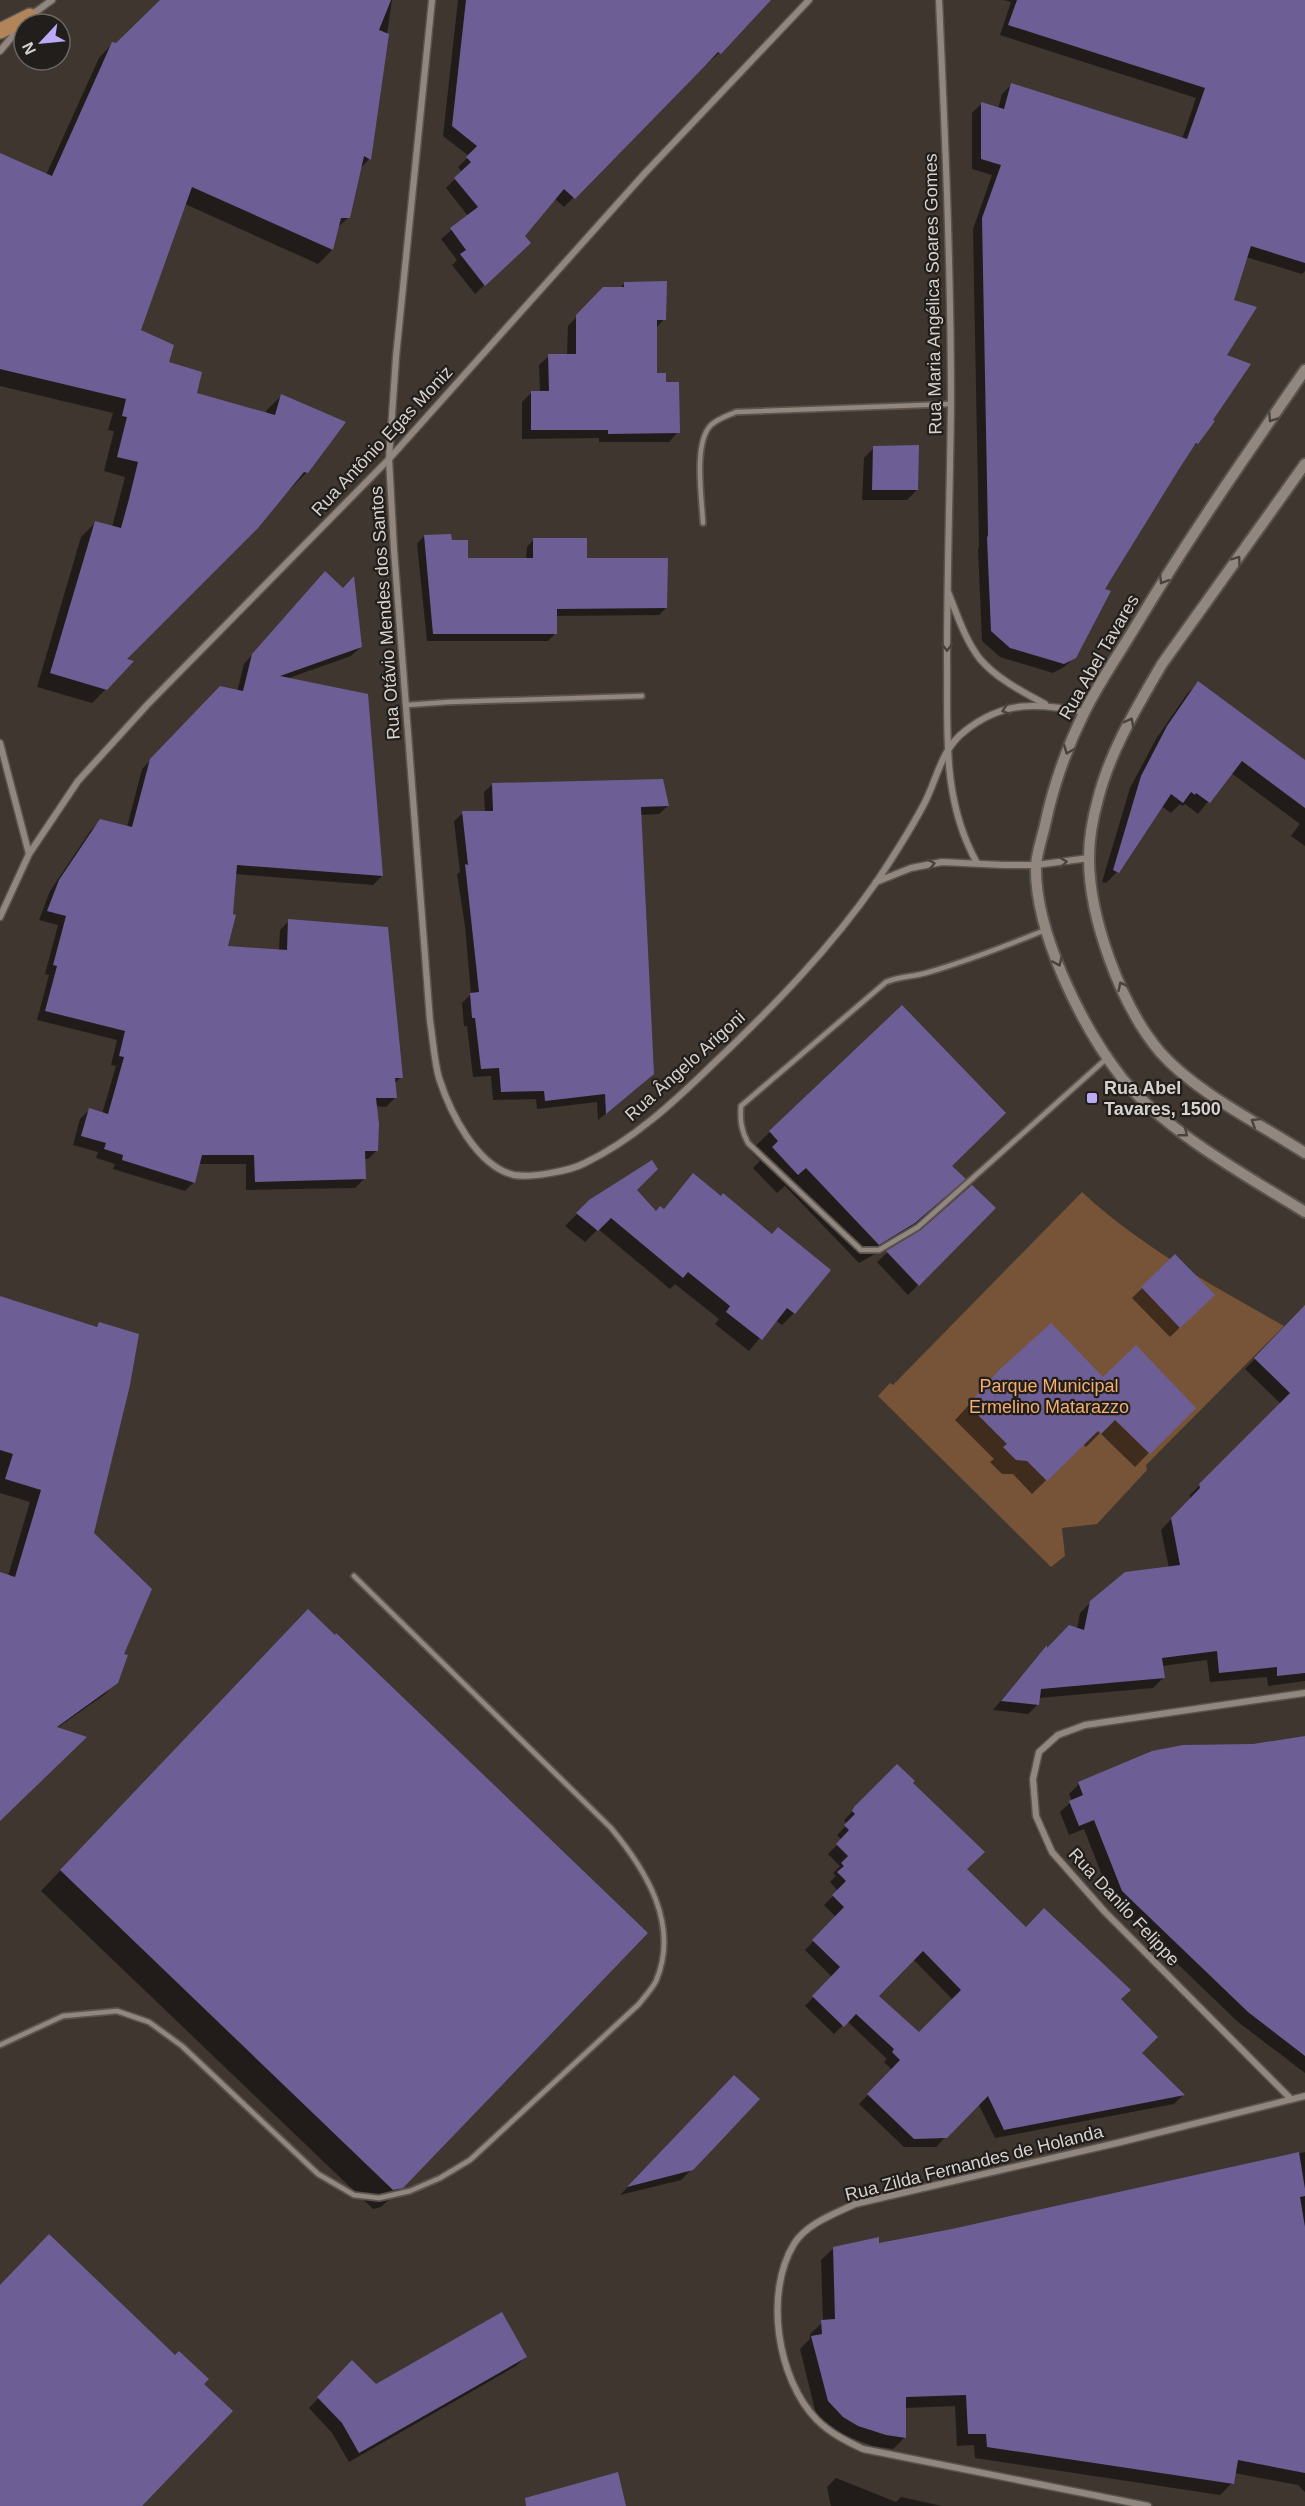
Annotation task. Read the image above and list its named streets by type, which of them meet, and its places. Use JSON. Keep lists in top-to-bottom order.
{
  "streets": {
    "street": [
      "Rua Maria Angélica Soares Gomes",
      "Rua Antônio Egas Moniz",
      "Rua Otávio Mendes dos Santos",
      "Rua Abel Tavares",
      "Rua Ângelo Arigoni",
      "Rua Danilo Felippe",
      "Rua Zilda Fernandes de Holanda"
    ]
  },
  "crossings": [
    ["Rua Maria Angélica Soares Gomes", "Rua Ângelo Arigoni"],
    ["Rua Antônio Egas Moniz", "Rua Otávio Mendes dos Santos"],
    ["Rua Otávio Mendes dos Santos", "Rua Ângelo Arigoni"],
    ["Rua Abel Tavares", "Rua Ângelo Arigoni"],
    ["Rua Danilo Felippe", "Rua Zilda Fernandes de Holanda"]
  ],
  "one_way": ["Rua Abel Tavares"],
  "parks": ["Parque Municipal Ermelino Matarazzo"],
  "places": {
    "transit": ["Rua Abel Tavares, 1500"]
  },
  "north": "bottom left"
}
